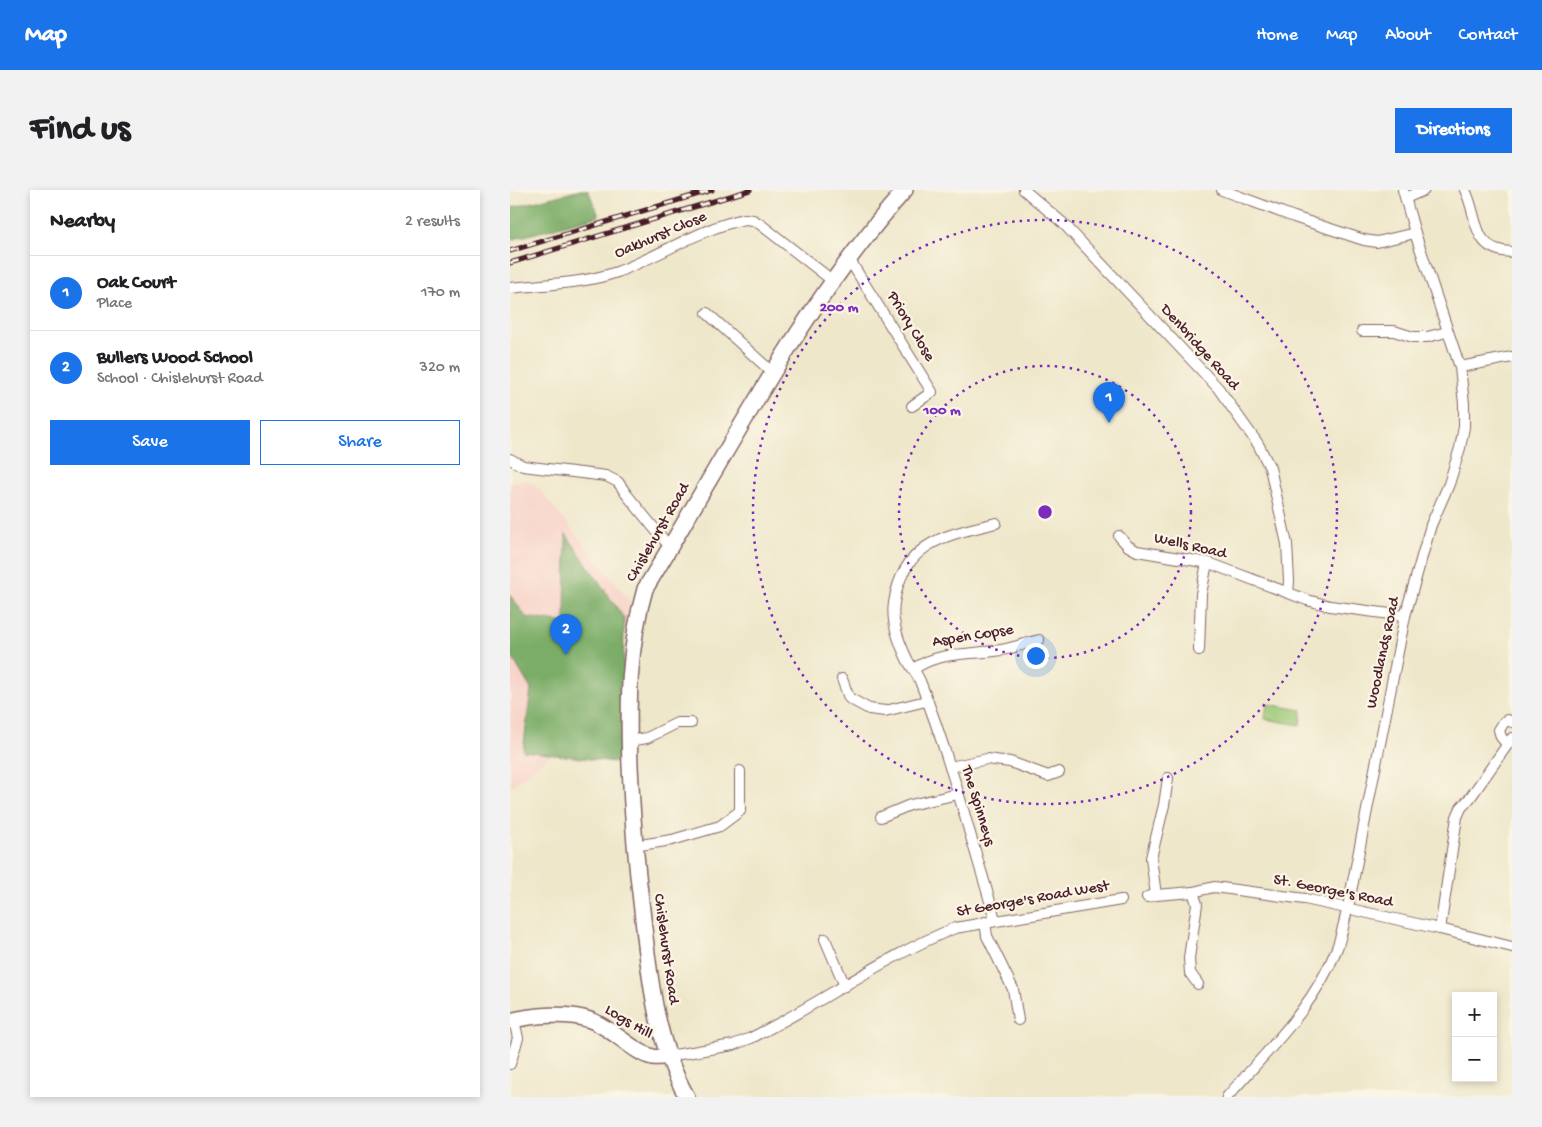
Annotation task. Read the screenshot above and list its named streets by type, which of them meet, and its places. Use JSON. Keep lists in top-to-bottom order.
{
  "streets": {
    "main road": ["Chislehurst Road", "Logs Hill"],
    "street": [
      "Oakhurst Close",
      "Priory Close",
      "Denbridge Road",
      "Wells Road",
      "Aspen Copse",
      "Woodlands Road",
      "The Spinneys",
      "St. George's Road",
      "St George's Road West"
    ]
  },
  "crossings": [
    ["Oakhurst Close", "Chislehurst Road"],
    ["Priory Close", "Chislehurst Road"],
    ["Denbridge Road", "Wells Road"],
    ["Chislehurst Road", "St George's Road West"],
    ["Chislehurst Road", "Logs Hill"],
    ["Aspen Copse", "The Spinneys"],
    ["Woodlands Road", "St. George's Road"],
    ["The Spinneys", "St George's Road West"],
    ["St George's Road West", "Logs Hill"]
  ],
  "page": {
    "header": "Map",
    "nav": [
      "Home",
      "Map",
      "About",
      "Contact"
    ],
    "buttons": [
      "Directions",
      ["Save", "Share"]
    ],
    "title": "Find us",
    "heading": ["Nearby", "2 results"],
    "list": [
      {
        "mark": "1",
        "name": "Oak Court",
        "note": "Place",
        "value": "170 m"
      },
      {
        "mark": "2",
        "name": "Bullers Wood School",
        "note": "School · Chislehurst Road",
        "value": "320 m"
      }
    ],
    "pins": ["1", "2"],
    "map_buttons": ["+", "−"]
  },
  "rings": ["200 m", "100 m"]
}
